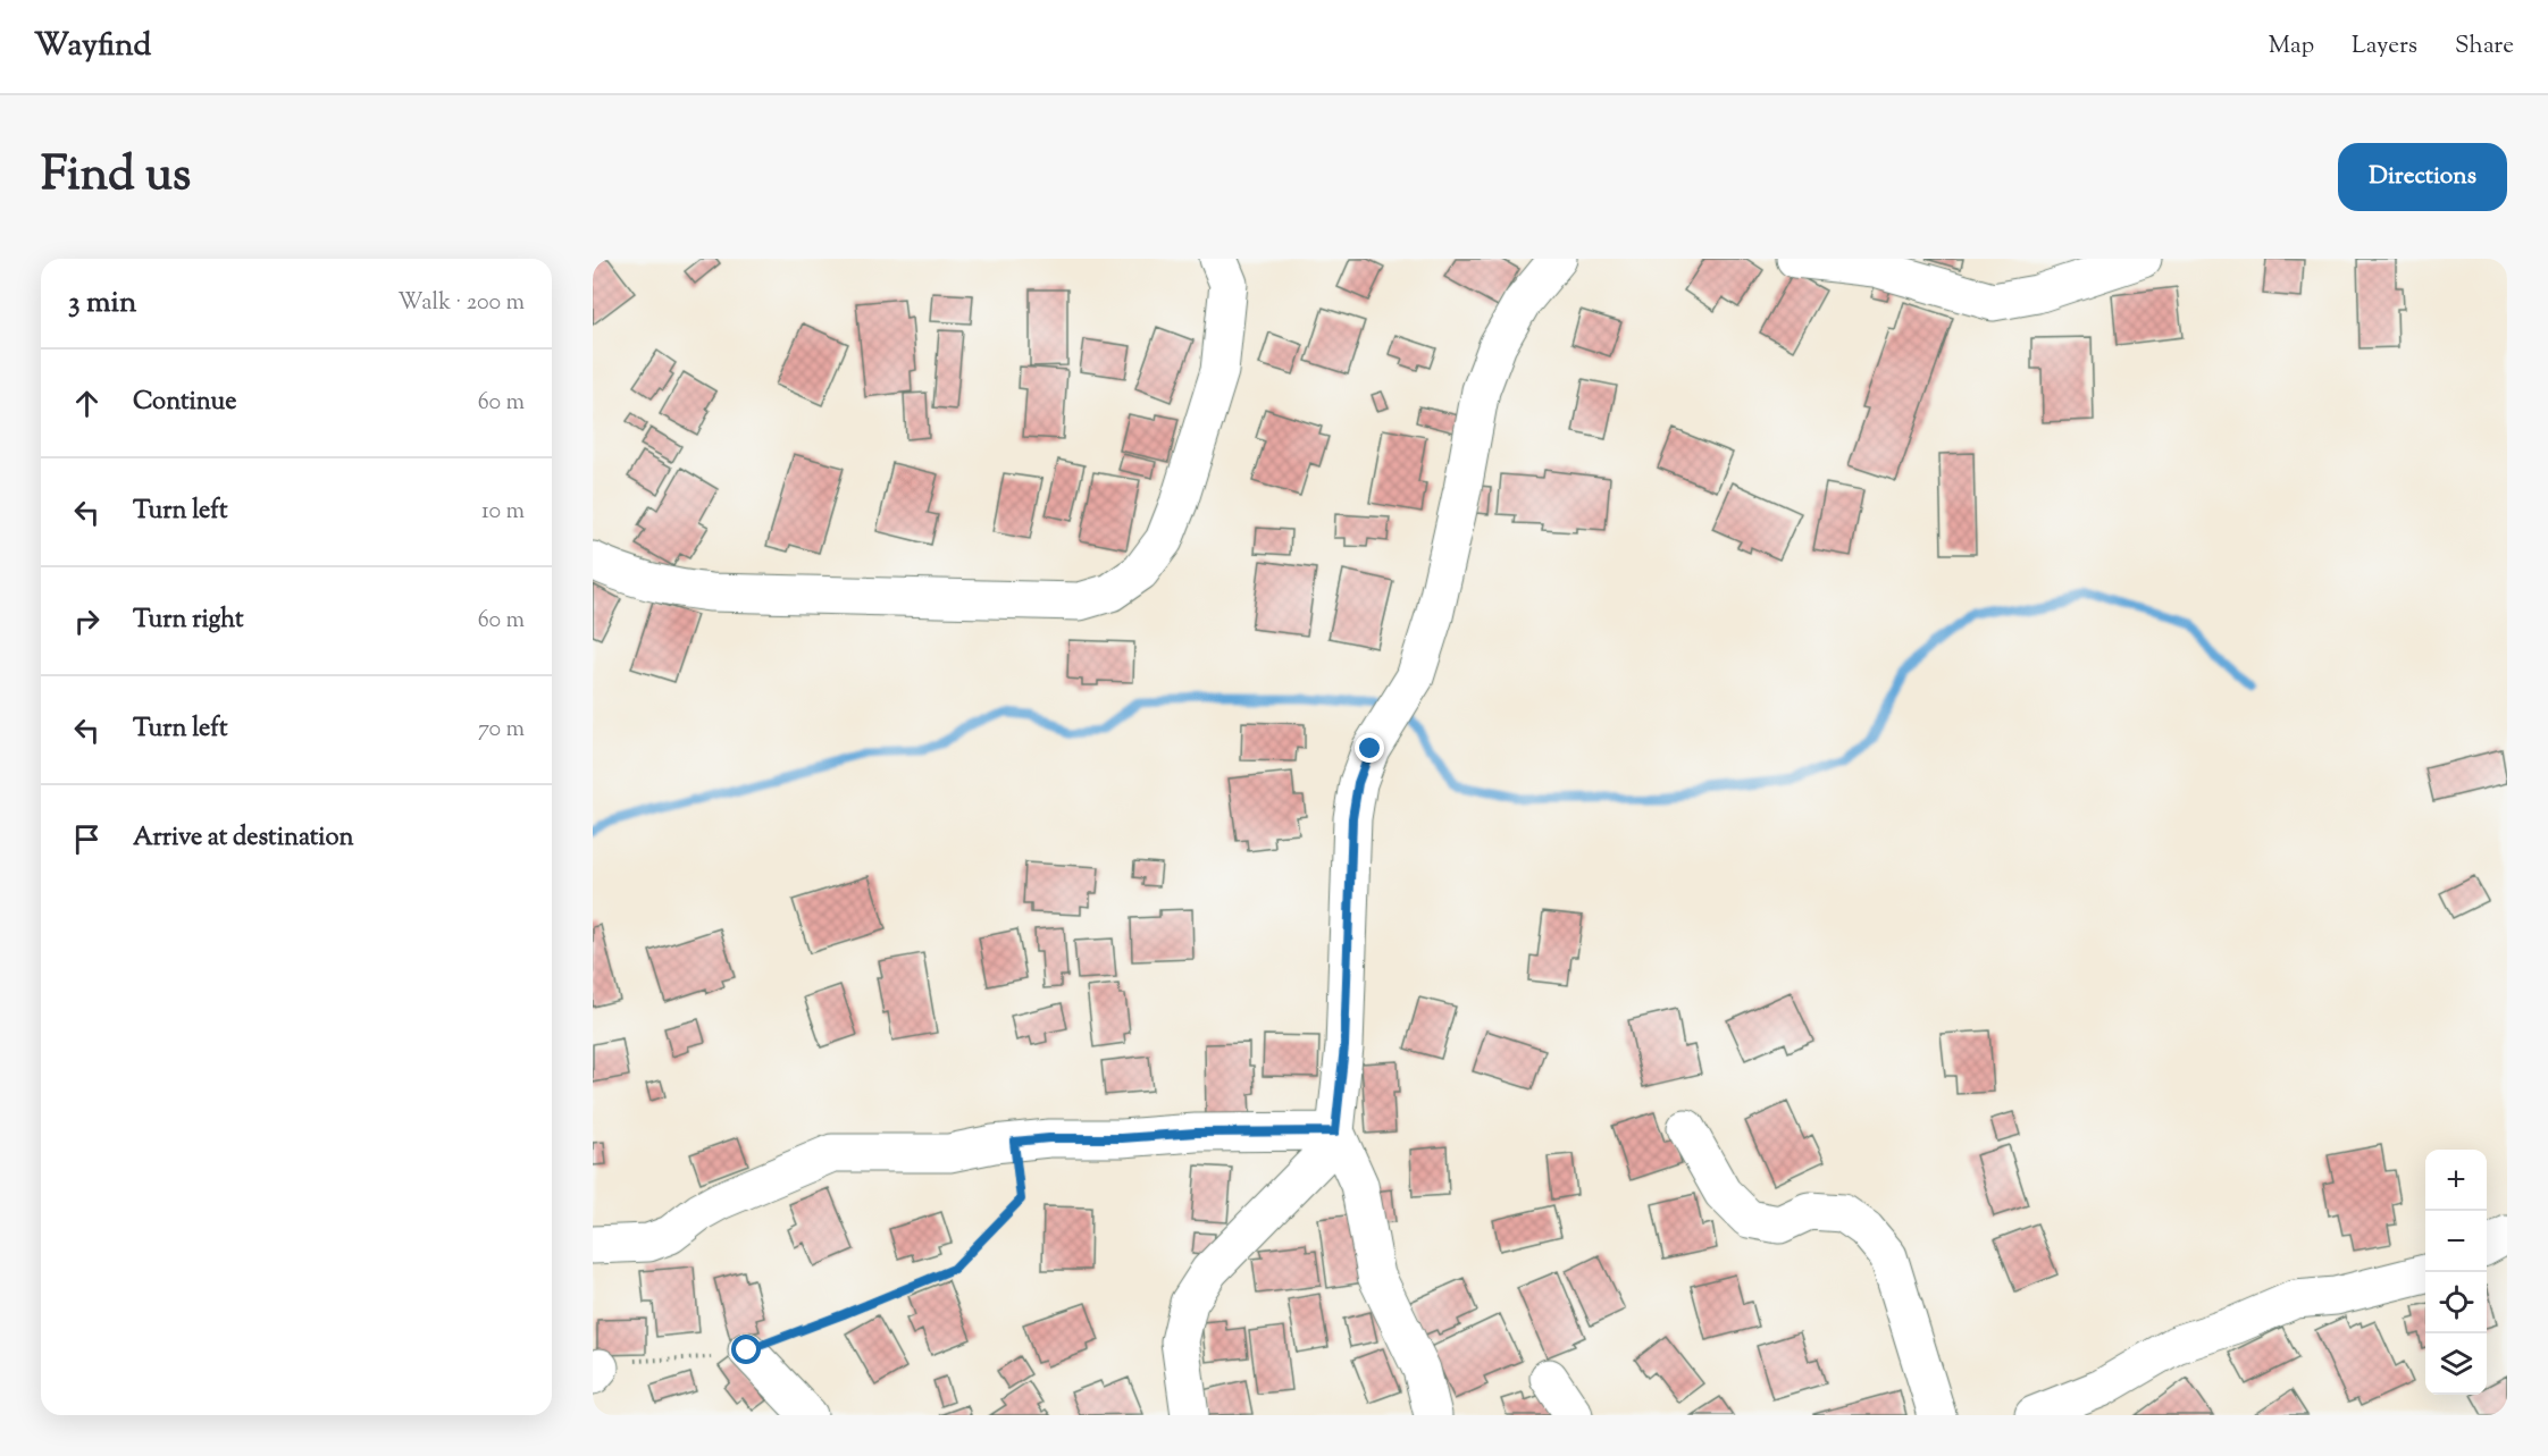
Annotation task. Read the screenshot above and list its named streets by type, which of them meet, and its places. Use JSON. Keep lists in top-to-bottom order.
{
  "page": {
    "header": "Wayfind",
    "nav": ["Map", "Layers", "Share"],
    "title": "Find us",
    "buttons": "Directions",
    "heading": ["3 min", "Walk · 200 m"],
    "list": [
      ["Continue", "60 m"],
      ["Turn left", "10 m"],
      ["Turn right", "60 m"],
      ["Turn left", "70 m"],
      "Arrive at destination"
    ],
    "map_buttons": ["+", "−"]
  }
}
